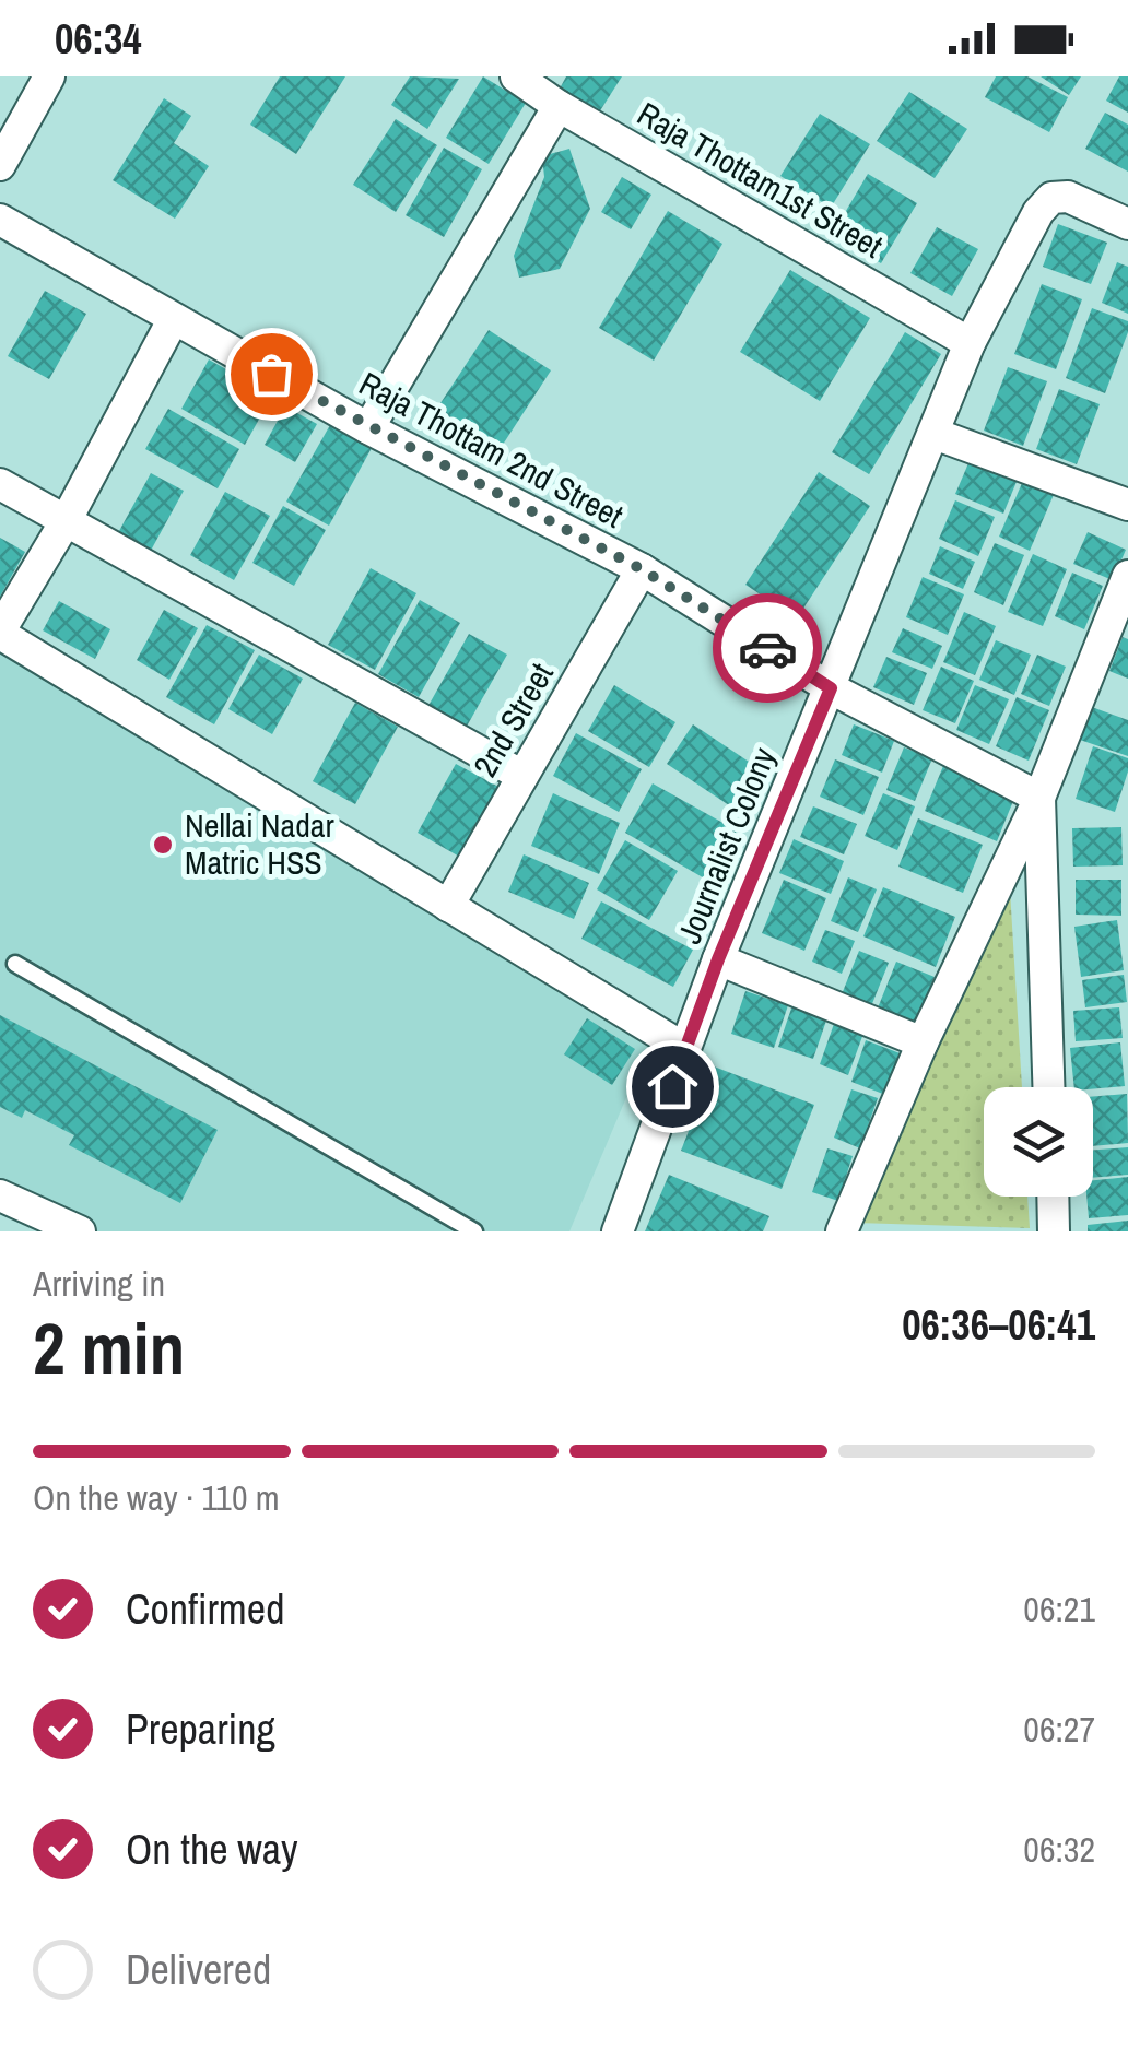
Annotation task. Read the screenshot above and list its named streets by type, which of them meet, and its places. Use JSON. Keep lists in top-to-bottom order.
{
  "streets": {
    "street": [
      "Raja Thottam1st Street",
      "Raja Thottam 2nd Street",
      "2nd Street",
      "Journalist Colony"
    ]
  },
  "crossings": [
    ["Raja Thottam1st Street", "Journalist Colony"],
    ["Raja Thottam 2nd Street", "2nd Street"],
    ["Raja Thottam 2nd Street", "Journalist Colony"]
  ],
  "places": ["Nellai Nadar Matric HSS"],
  "page": {
    "status": "06:34",
    "heading": ["2 min", "Arriving in", "06:36–06:41"],
    "bar": "On the way · 110 m",
    "list": [
      ["Confirmed", "06:21"],
      ["Preparing", "06:27"],
      ["On the way", "06:32"],
      "Delivered"
    ]
  }
}
